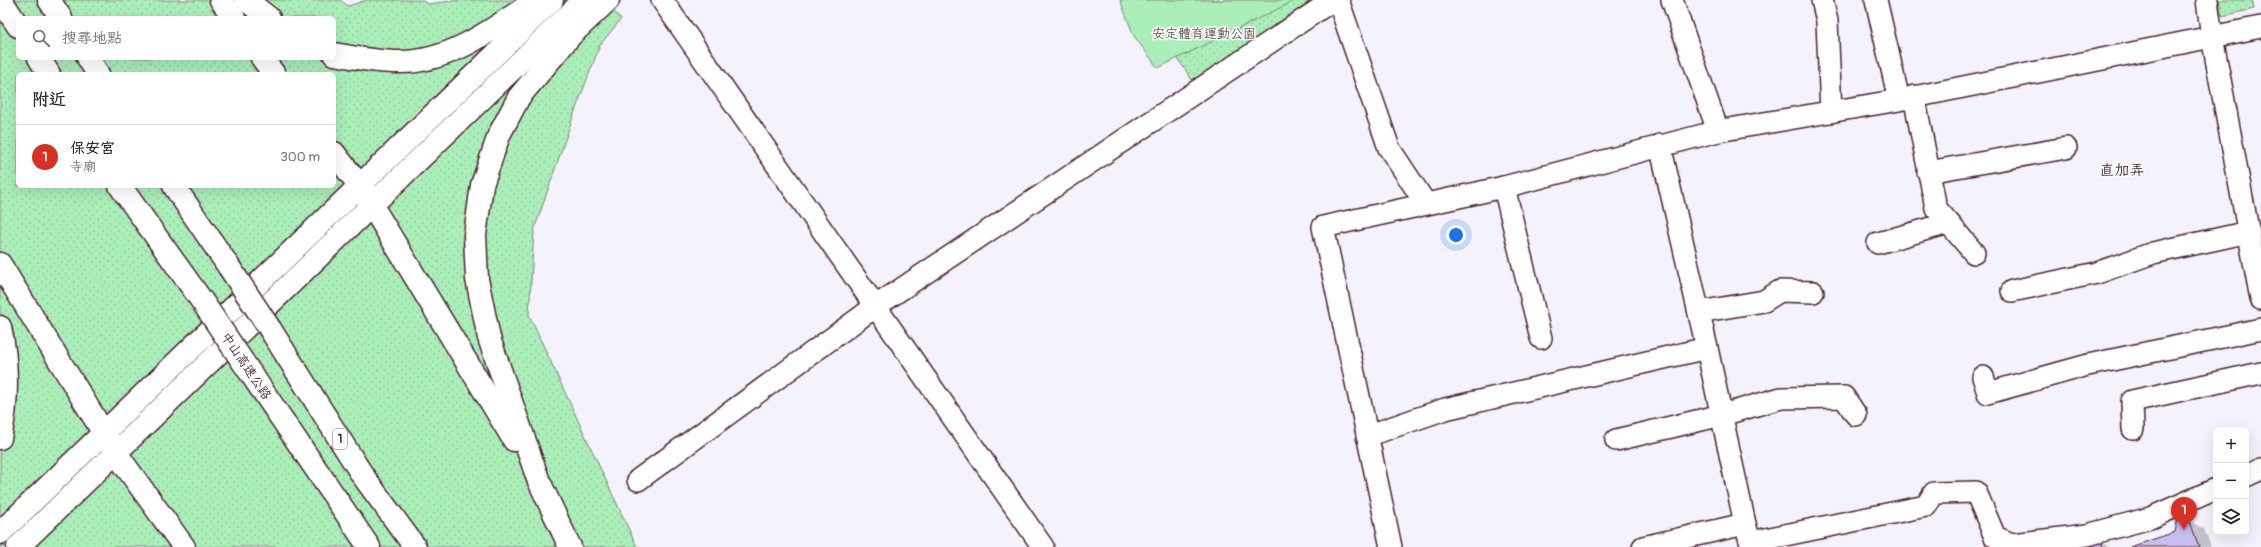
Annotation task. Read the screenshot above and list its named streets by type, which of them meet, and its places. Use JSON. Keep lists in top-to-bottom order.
{
  "streets": {
    "main road": ["中山高速公路", "1"]
  },
  "districts": ["直加弄"],
  "parks": ["安定體育運動公園"],
  "page": {
    "search": "搜尋地點",
    "heading": "附近",
    "list": [
      {
        "mark": "1",
        "name": "保安宮",
        "note": "寺廟",
        "value": "300 m"
      }
    ],
    "map_buttons": ["+", "−"],
    "pins": "1"
  }
}
